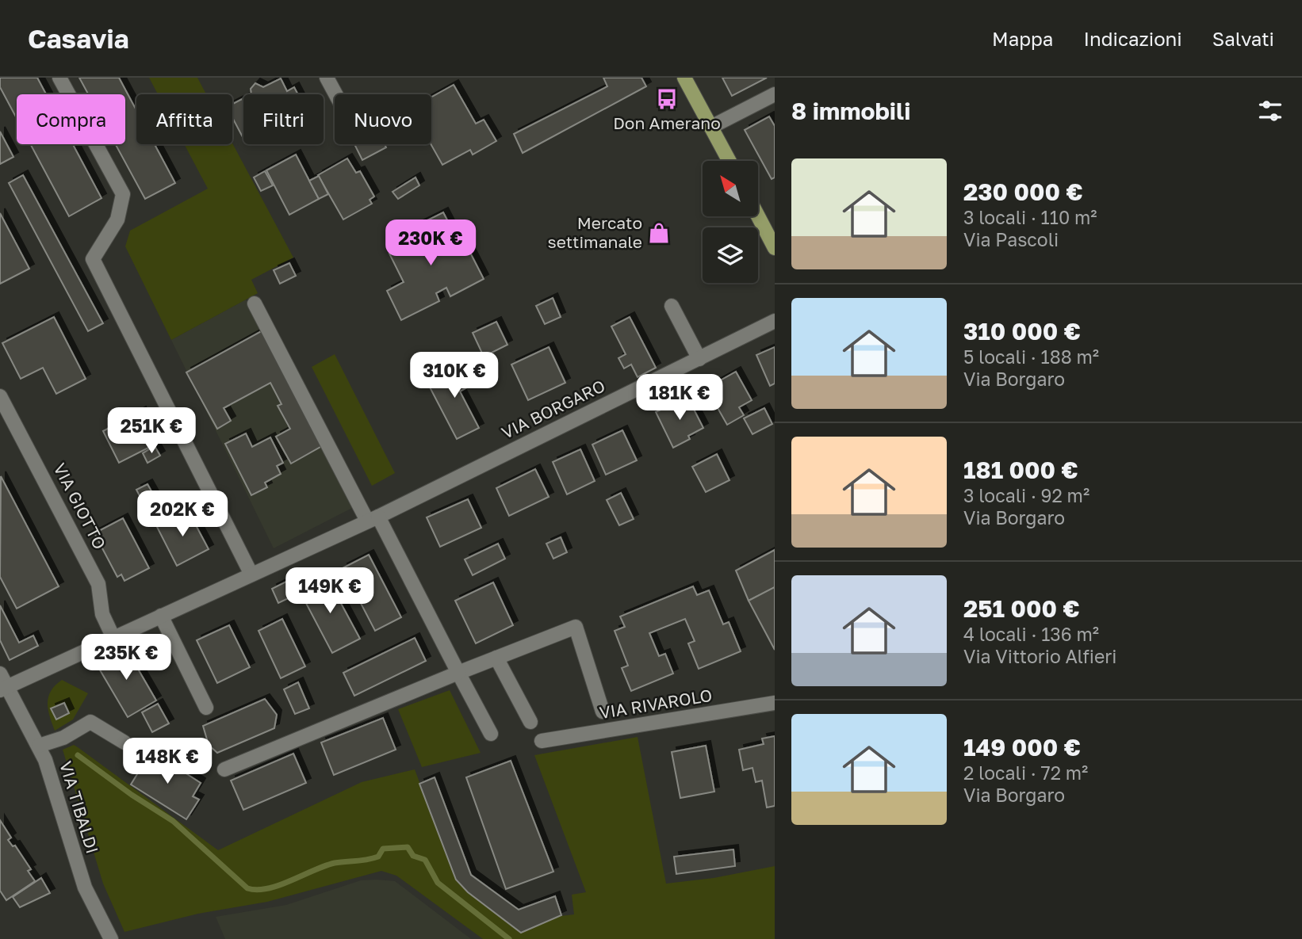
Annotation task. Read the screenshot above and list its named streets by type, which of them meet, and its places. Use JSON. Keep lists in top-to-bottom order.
{
  "streets": {
    "street": [
      "VIA BORGARO",
      "VIA GIOTTO",
      "VIA RIVAROLO",
      "VIA TIBALDI"
    ]
  },
  "crossings": [
    ["VIA BORGARO", "VIA GIOTTO"],
    ["VIA BORGARO", "VIA TIBALDI"]
  ],
  "places": {
    "bus stop": ["Don Amerano"],
    "shop": ["Mercato settimanale"]
  },
  "north": "top left",
  "page": {
    "header": "Casavia",
    "nav": ["Mappa", "Indicazioni", "Salvati"],
    "heading": "8 immobili",
    "chip": [
      "Compra",
      "Affitta",
      "Filtri",
      "Nuovo"
    ],
    "list": [
      {
        "name": "230 000 €",
        "note": "3 locali · 110 m² · Via Pascoli"
      },
      {
        "name": "310 000 €",
        "note": "5 locali · 188 m² · Via Borgaro"
      },
      {
        "name": "181 000 €",
        "note": "3 locali · 92 m² · Via Borgaro"
      },
      {
        "name": "251 000 €",
        "note": "4 locali · 136 m² · Via Vittorio Alfieri"
      },
      {
        "name": "149 000 €",
        "note": "2 locali · 72 m² · Via Borgaro"
      }
    ],
    "price": [
      "230K €",
      "310K €",
      "181K €",
      "251K €",
      "202K €",
      "149K €",
      "235K €",
      "148K €"
    ]
  }
}
